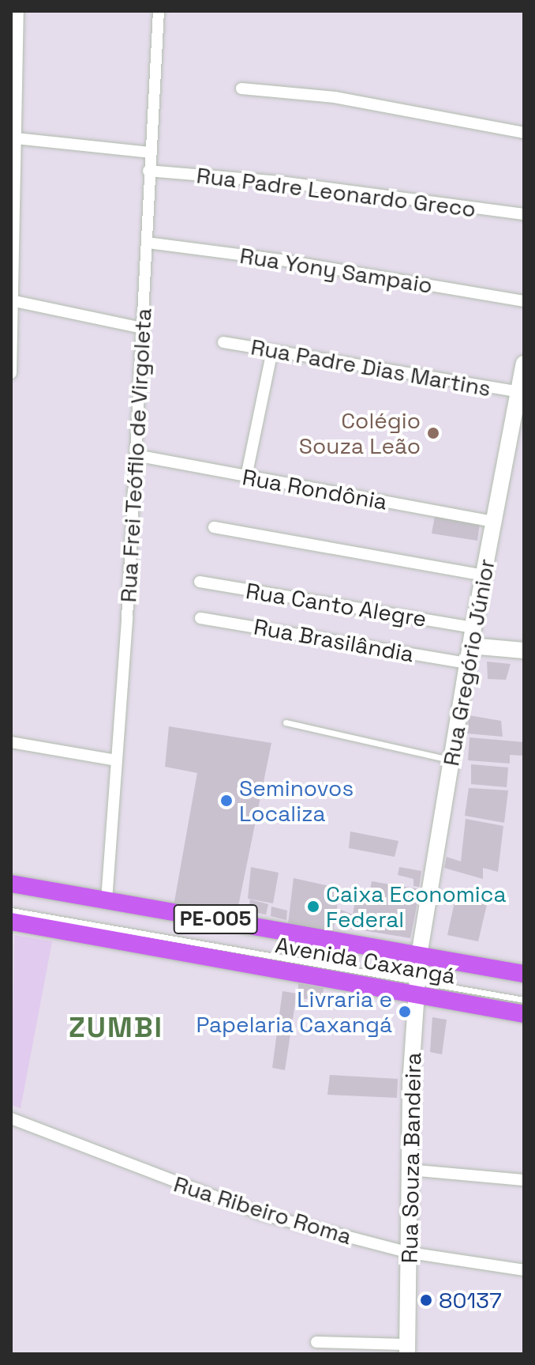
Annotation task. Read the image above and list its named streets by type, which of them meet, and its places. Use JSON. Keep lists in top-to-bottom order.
{
  "streets": {
    "main road": [
      "Rua Gregório Júnior",
      "PE-005",
      "Avenida Caxangá",
      "Rua Souza Bandeira"
    ],
    "street": [
      "Rua Padre Leonardo Greco",
      "Rua Yony Sampaio",
      "Rua Padre Dias Martins",
      "Rua Frei Teófilo de Virgoleta",
      "Rua Rondônia",
      "Rua Canto Alegre",
      "Rua Brasilândia",
      "Rua Ribeiro Roma"
    ]
  },
  "crossings": [
    ["Rua Padre Leonardo Greco", "Rua Frei Teófilo de Virgoleta"],
    ["Rua Yony Sampaio", "Rua Frei Teófilo de Virgoleta"],
    ["Rua Padre Dias Martins", "Rua Gregório Júnior"],
    ["Rua Frei Teófilo de Virgoleta", "Rua Rondônia"],
    ["Rua Frei Teófilo de Virgoleta", "Avenida Caxangá"],
    ["Rua Rondônia", "Rua Gregório Júnior"],
    ["Rua Canto Alegre", "Rua Gregório Júnior"],
    ["Rua Brasilândia", "Rua Gregório Júnior"],
    ["Rua Gregório Júnior", "Avenida Caxangá"],
    ["Rua Gregório Júnior", "Rua Souza Bandeira"],
    ["Avenida Caxangá", "Rua Souza Bandeira"],
    ["Rua Souza Bandeira", "Rua Ribeiro Roma"]
  ],
  "districts": ["ZUMBI"],
  "places": [
    "Colégio Souza Leão",
    "Seminovos Localiza",
    "Caixa Economica Federal",
    "Livraria e Papelaria Caxangá",
    "80137"
  ]
}
